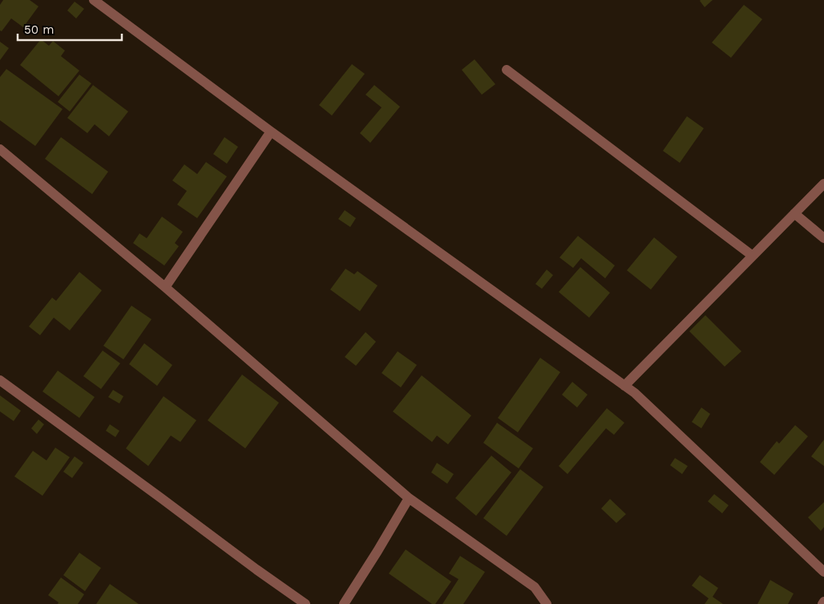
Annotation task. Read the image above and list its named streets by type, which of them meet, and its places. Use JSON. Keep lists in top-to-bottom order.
{
  "scale_bar": "50 m"
}
